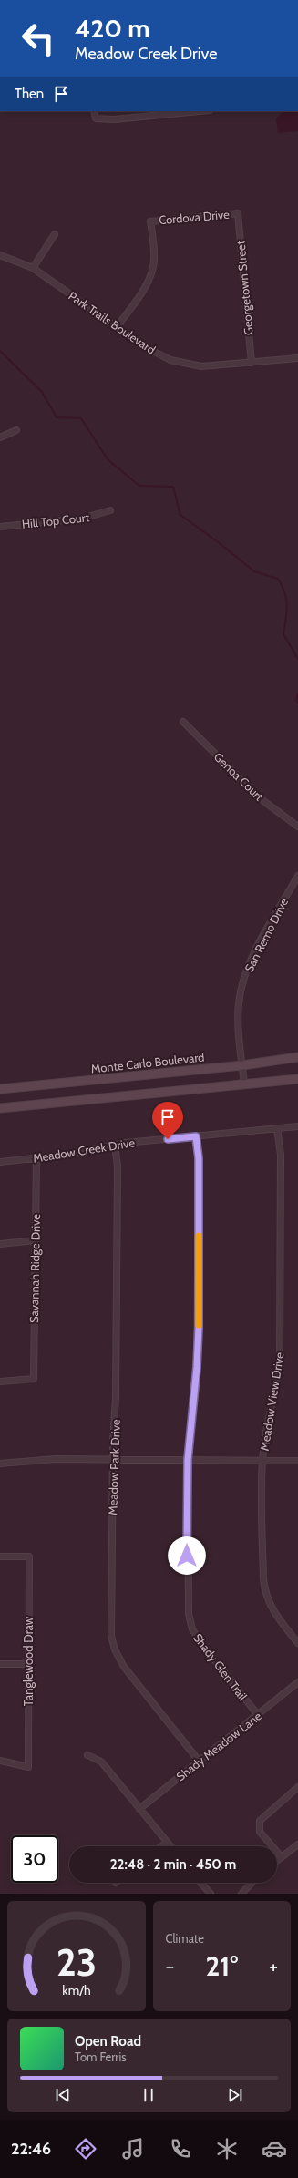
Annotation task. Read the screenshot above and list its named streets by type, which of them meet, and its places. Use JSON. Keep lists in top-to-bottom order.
{
  "streets": {
    "main road": ["Monte Carlo Boulevard"],
    "street": [
      "Cordova Drive",
      "Georgetown Street",
      "Park Trails Boulevard",
      "Hill Top Court",
      "Genoa Court",
      "San Remo Drive",
      "Meadow Creek Drive",
      "Savannah Ridge Drive",
      "Meadow View Drive",
      "Meadow Park Drive",
      "Tanglewood Draw",
      "Shady Glen Trail",
      "Shady Meadow Lane"
    ]
  },
  "crossings": [
    ["Cordova Drive", "Georgetown Street"],
    ["Cordova Drive", "Park Trails Boulevard"],
    ["Georgetown Street", "Park Trails Boulevard"],
    ["San Remo Drive", "Monte Carlo Boulevard"],
    ["Meadow Creek Drive", "Savannah Ridge Drive"],
    ["Meadow Creek Drive", "Meadow View Drive"],
    ["Meadow Creek Drive", "Meadow Park Drive"],
    ["Meadow Creek Drive", "Shady Glen Trail"],
    ["Meadow Park Drive", "Shady Meadow Lane"],
    ["Shady Glen Trail", "Shady Meadow Lane"]
  ],
  "page": {
    "turn": ["420 m", "Meadow Creek Drive"],
    "then": "Then",
    "limit": "30",
    "trip": "22:48 · 2 min · 450 m",
    "tile": "Climate",
    "heat": ["−", "21°", "+"],
    "song": ["Open Road", "Tom Ferris"],
    "tabs": "22:46",
    "gauge": ["23", "km/h"]
  }
}
